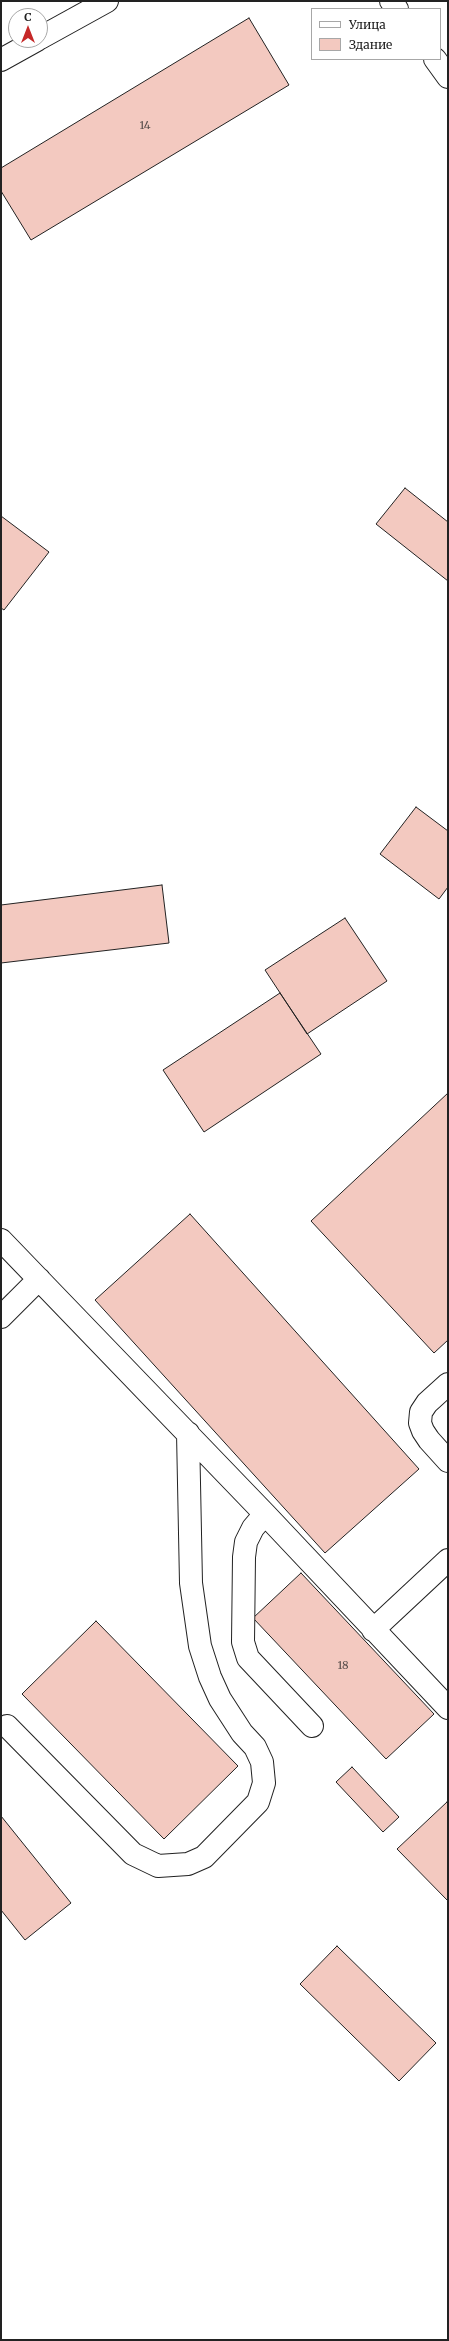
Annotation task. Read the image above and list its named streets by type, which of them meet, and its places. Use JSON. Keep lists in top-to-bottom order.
{
  "house_numbers": ["14", "18"],
  "legend": ["Улица", "Здание"],
  "north": "top"
}
